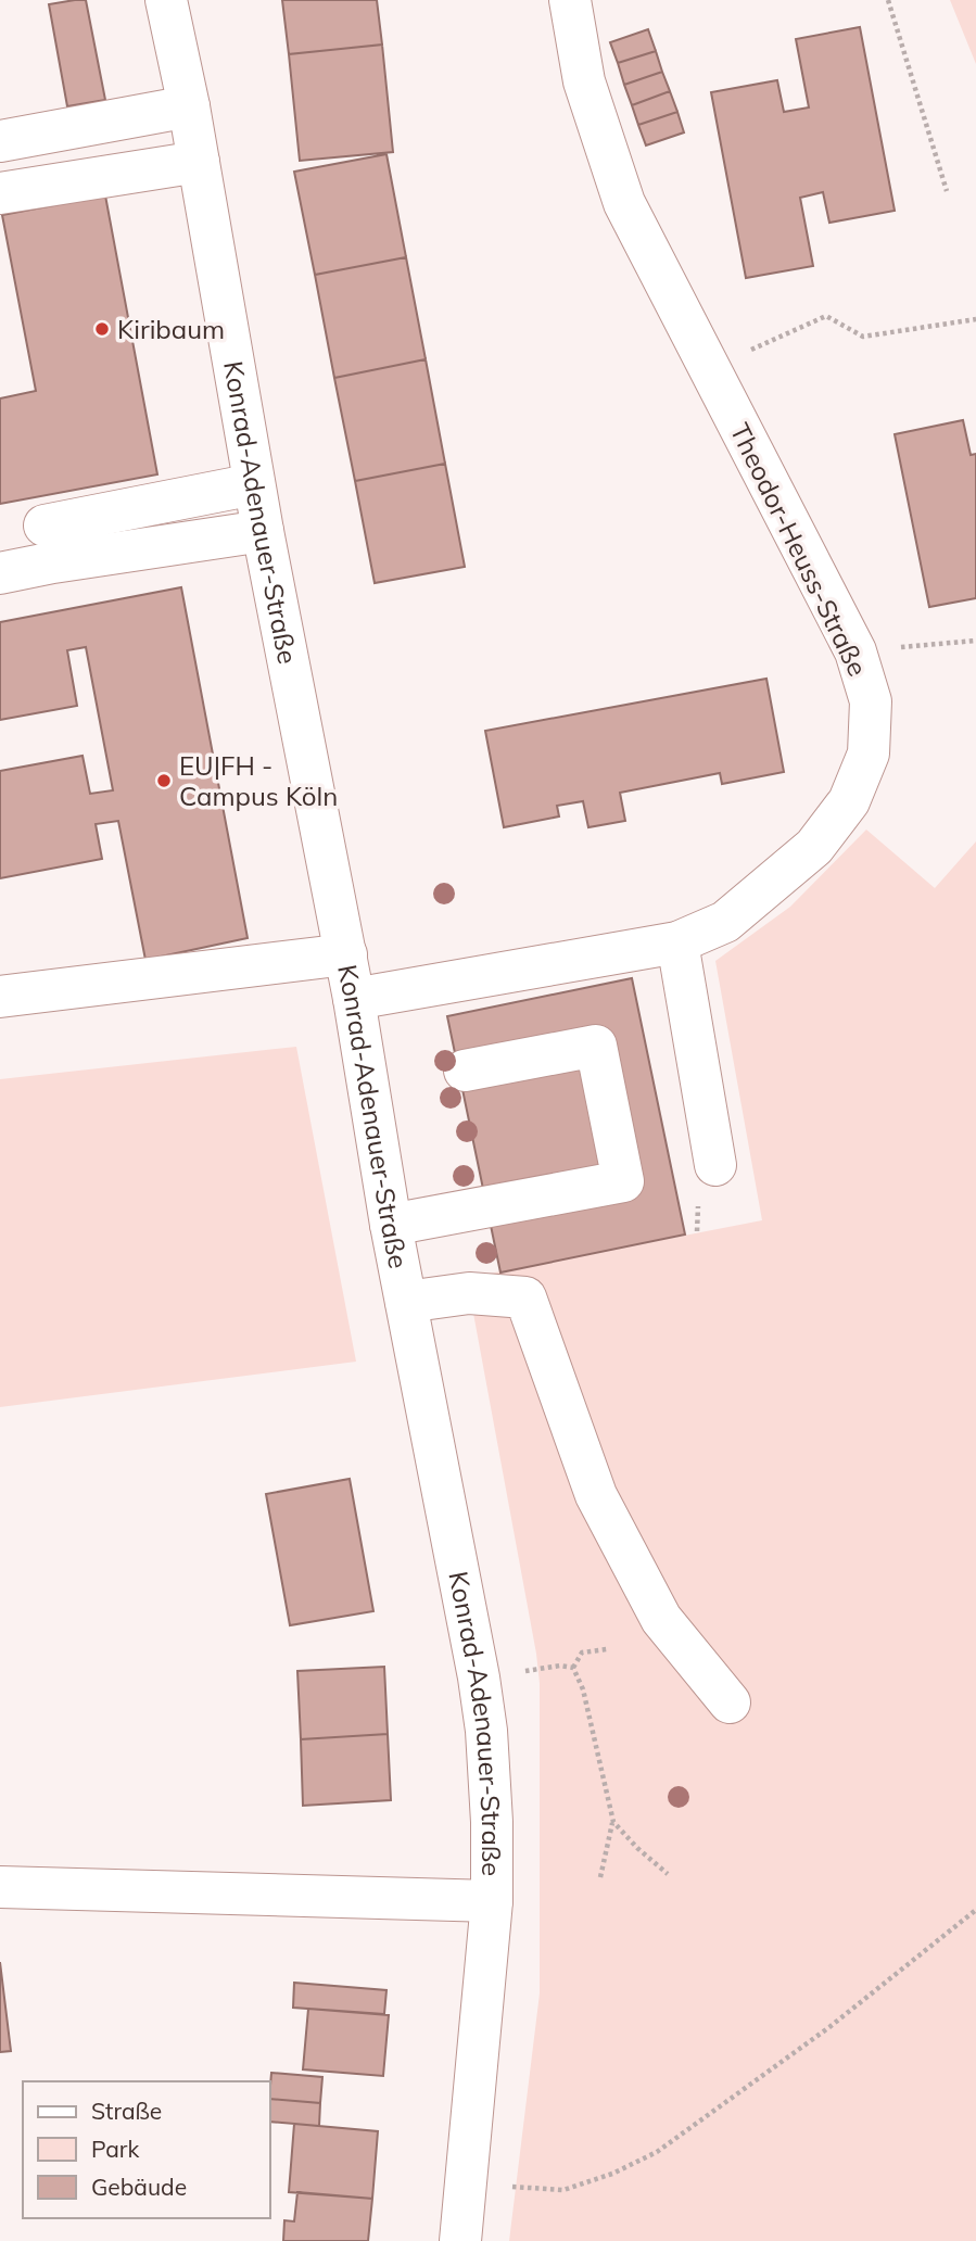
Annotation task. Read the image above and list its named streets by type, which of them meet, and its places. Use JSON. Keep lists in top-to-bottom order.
{
  "streets": {
    "street": ["Konrad-Adenauer-Straße", "Theodor-Heuss-Straße"]
  },
  "crossings": [
    ["Konrad-Adenauer-Straße", "Theodor-Heuss-Straße"]
  ],
  "places": ["Kiribaum", "EU|FH - Campus Köln"],
  "legend": ["Straße", "Park", "Gebäude"]
}
